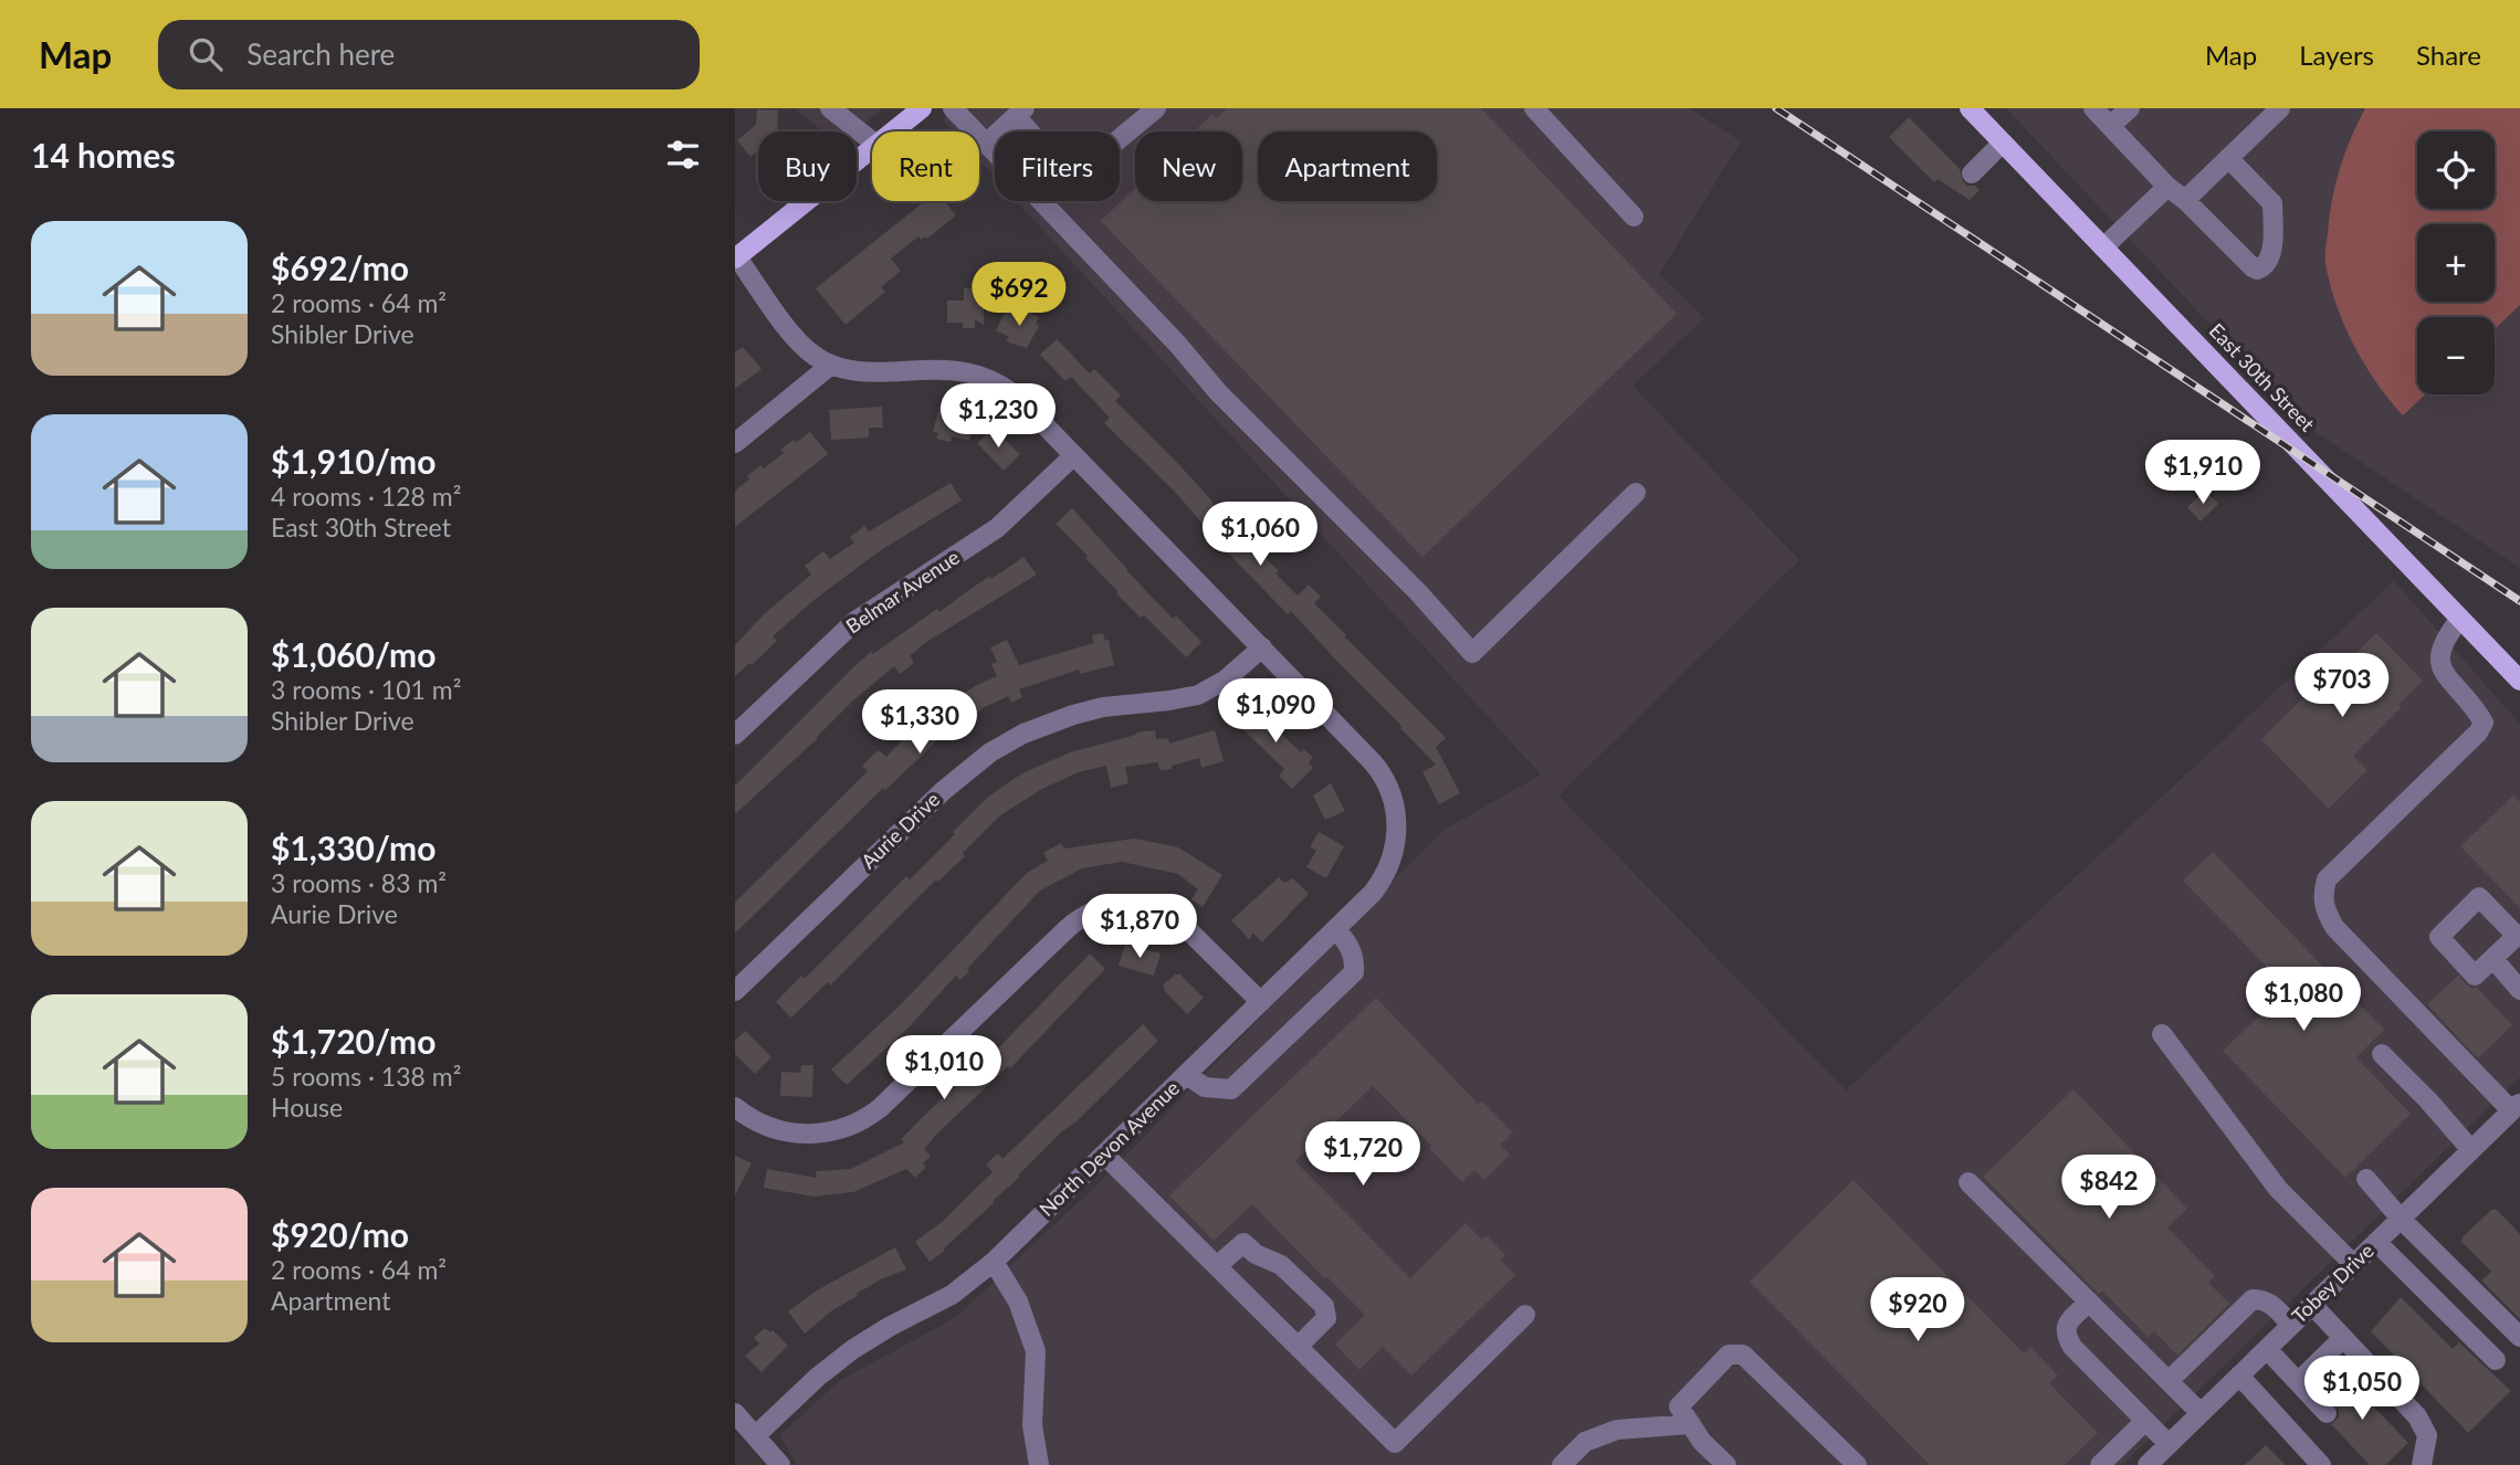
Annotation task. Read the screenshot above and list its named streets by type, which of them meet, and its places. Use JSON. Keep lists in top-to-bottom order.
{
  "streets": {
    "main road": ["East 30th Street"],
    "street": [
      "Belmar Avenue",
      "Aurie Drive",
      "North Devon Avenue",
      "Tobey Drive"
    ]
  },
  "crossings": [
    ["Aurie Drive", "North Devon Avenue"]
  ],
  "page": {
    "header": "Map",
    "search": "Search here",
    "nav": ["Map", "Layers", "Share"],
    "heading": "14 homes",
    "map_buttons": ["+", "−"],
    "chip": [
      "Buy",
      "Rent",
      "Filters",
      "New",
      "Apartment"
    ],
    "list": [
      {
        "name": "$692/mo",
        "note": "2 rooms · 64 m² · Shibler Drive"
      },
      {
        "name": "$1,910/mo",
        "note": "4 rooms · 128 m² · East 30th Street"
      },
      {
        "name": "$1,060/mo",
        "note": "3 rooms · 101 m² · Shibler Drive"
      },
      {
        "name": "$1,330/mo",
        "note": "3 rooms · 83 m² · Aurie Drive"
      },
      {
        "name": "$1,720/mo",
        "note": "5 rooms · 138 m² · House"
      },
      {
        "name": "$920/mo",
        "note": "2 rooms · 64 m² · Apartment"
      }
    ],
    "price": [
      "$692",
      "$1,230",
      "$1,910",
      "$1,060",
      "$703",
      "$1,090",
      "$1,330",
      "$1,870",
      "$1,080",
      "$1,010",
      "$1,720",
      "$842",
      "$920",
      "$1,050"
    ]
  }
}
